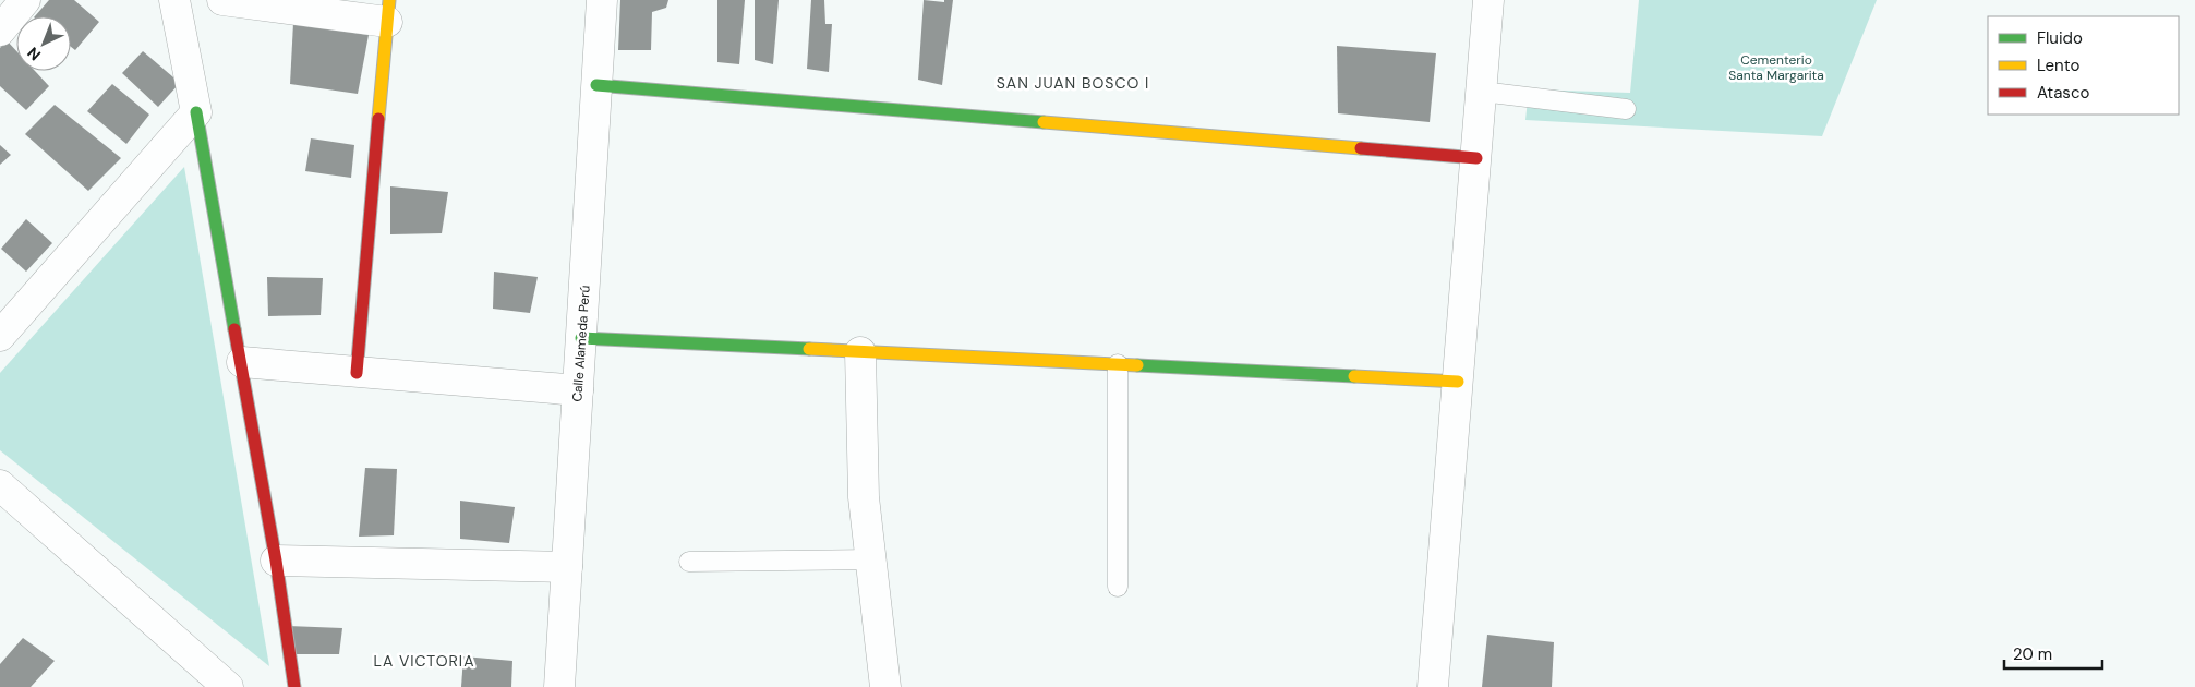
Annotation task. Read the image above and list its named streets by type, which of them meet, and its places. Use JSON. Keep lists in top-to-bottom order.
{
  "streets": {
    "street": ["Calle Alameda Perú"]
  },
  "districts": ["SAN JUAN BOSCO I", "LA VICTORIA"],
  "parks": ["Cementerio Santa Margarita"],
  "legend": ["Fluido", "Lento", "Atasco"],
  "scale_bar": "20 m",
  "north": "bottom left"
}
